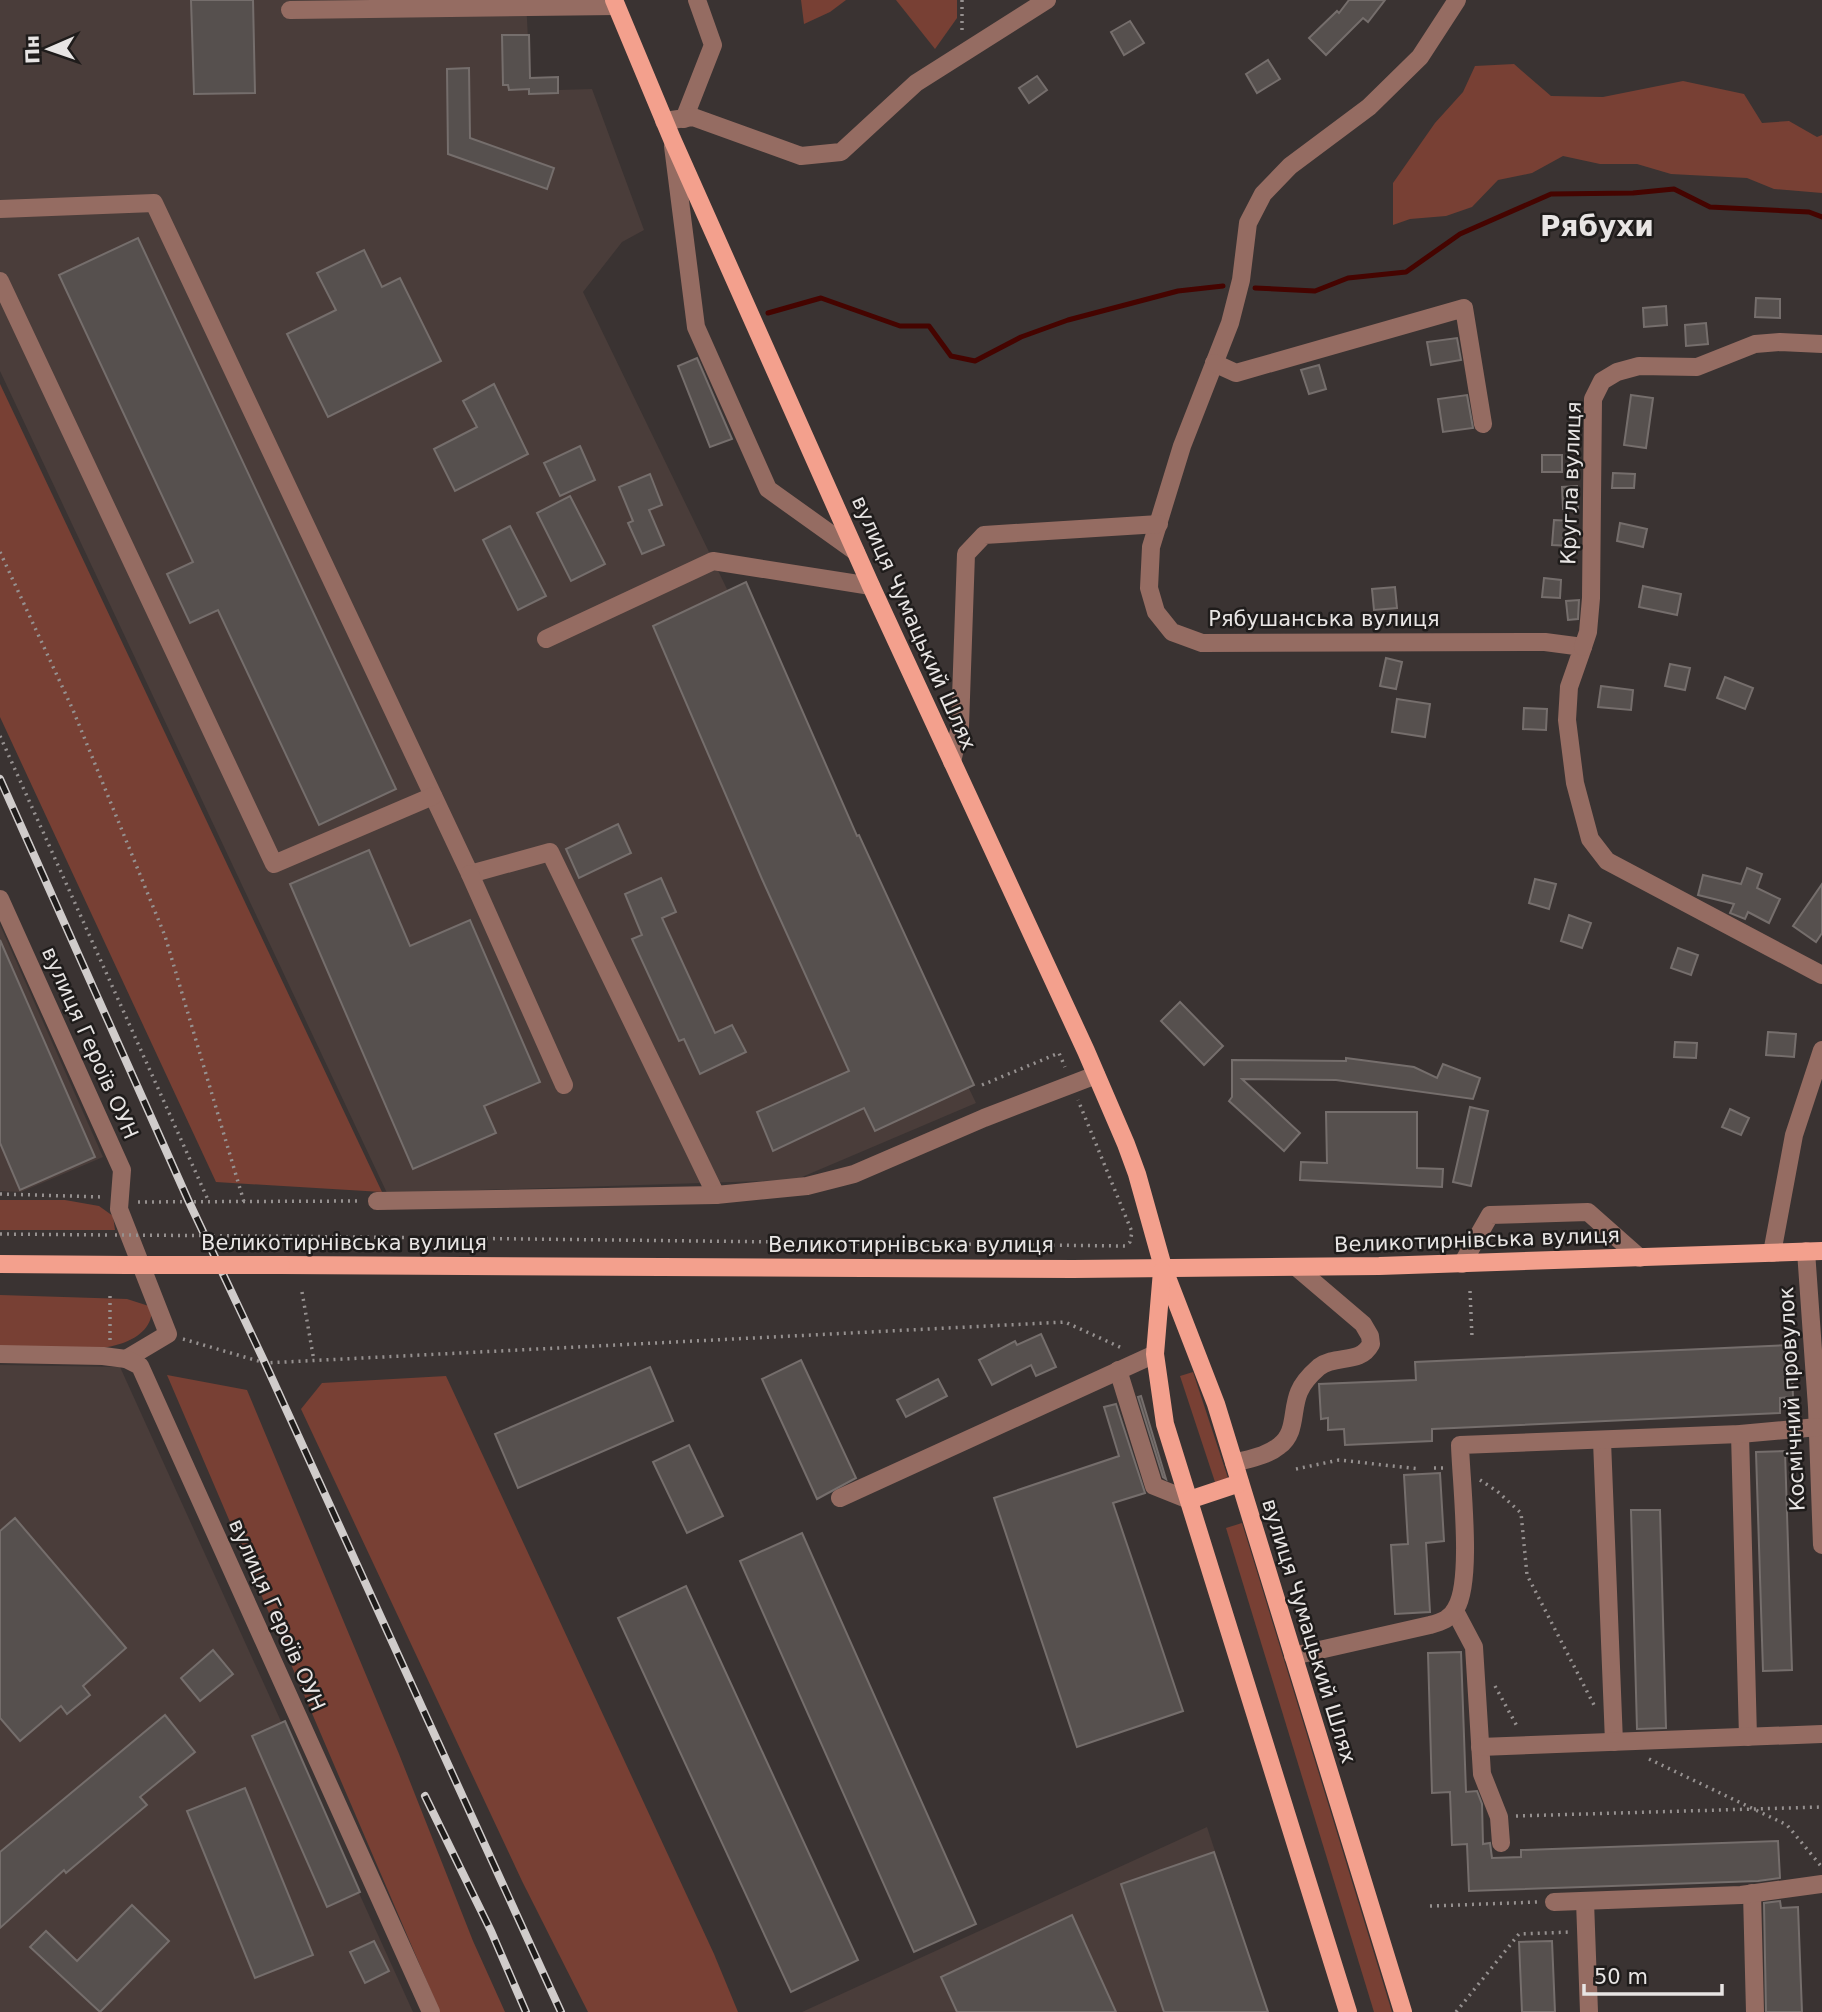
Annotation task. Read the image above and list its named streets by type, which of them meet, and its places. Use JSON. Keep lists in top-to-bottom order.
{
  "streets": {
    "main road": ["вулиця Чумацький Шлях", "Великотирнівська вулиця"],
    "street": [
      "Кругла вулиця",
      "Рябушанська вулиця",
      "вулиця Героїв ОУН",
      "Космічний провулок"
    ]
  },
  "crossings": [
    ["Кругла вулиця", "Рябушанська вулиця"],
    ["вулиця Чумацький Шлях", "Великотирнівська вулиця"],
    ["Великотирнівська вулиця", "Космічний провулок"]
  ],
  "districts": ["Рябухи"],
  "scale_bar": "50 m",
  "north": "left"
}
